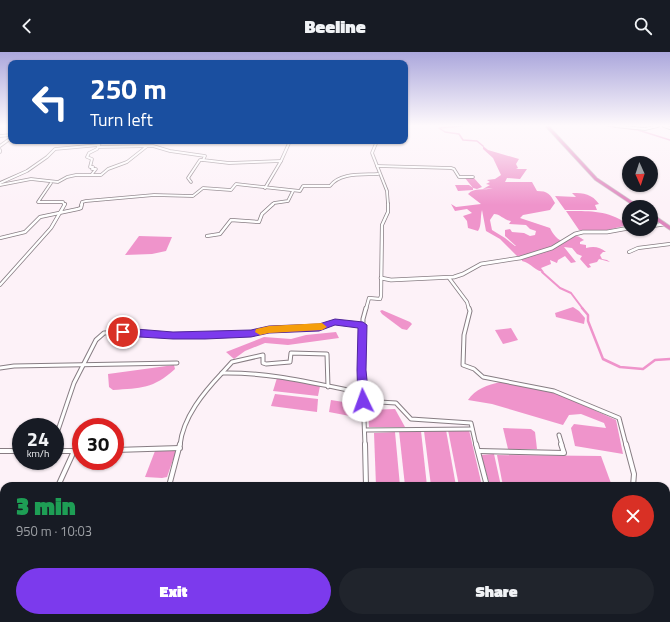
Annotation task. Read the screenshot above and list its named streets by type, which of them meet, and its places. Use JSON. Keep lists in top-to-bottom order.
{
  "north": "bottom",
  "page": {
    "header": "Beeline",
    "turn": ["250 m", "Turn left"],
    "speed": "24 km/h",
    "limit": "30",
    "heading": ["3 min", "950 m · 10:03"],
    "buttons": ["Exit", "Share"]
  }
}
